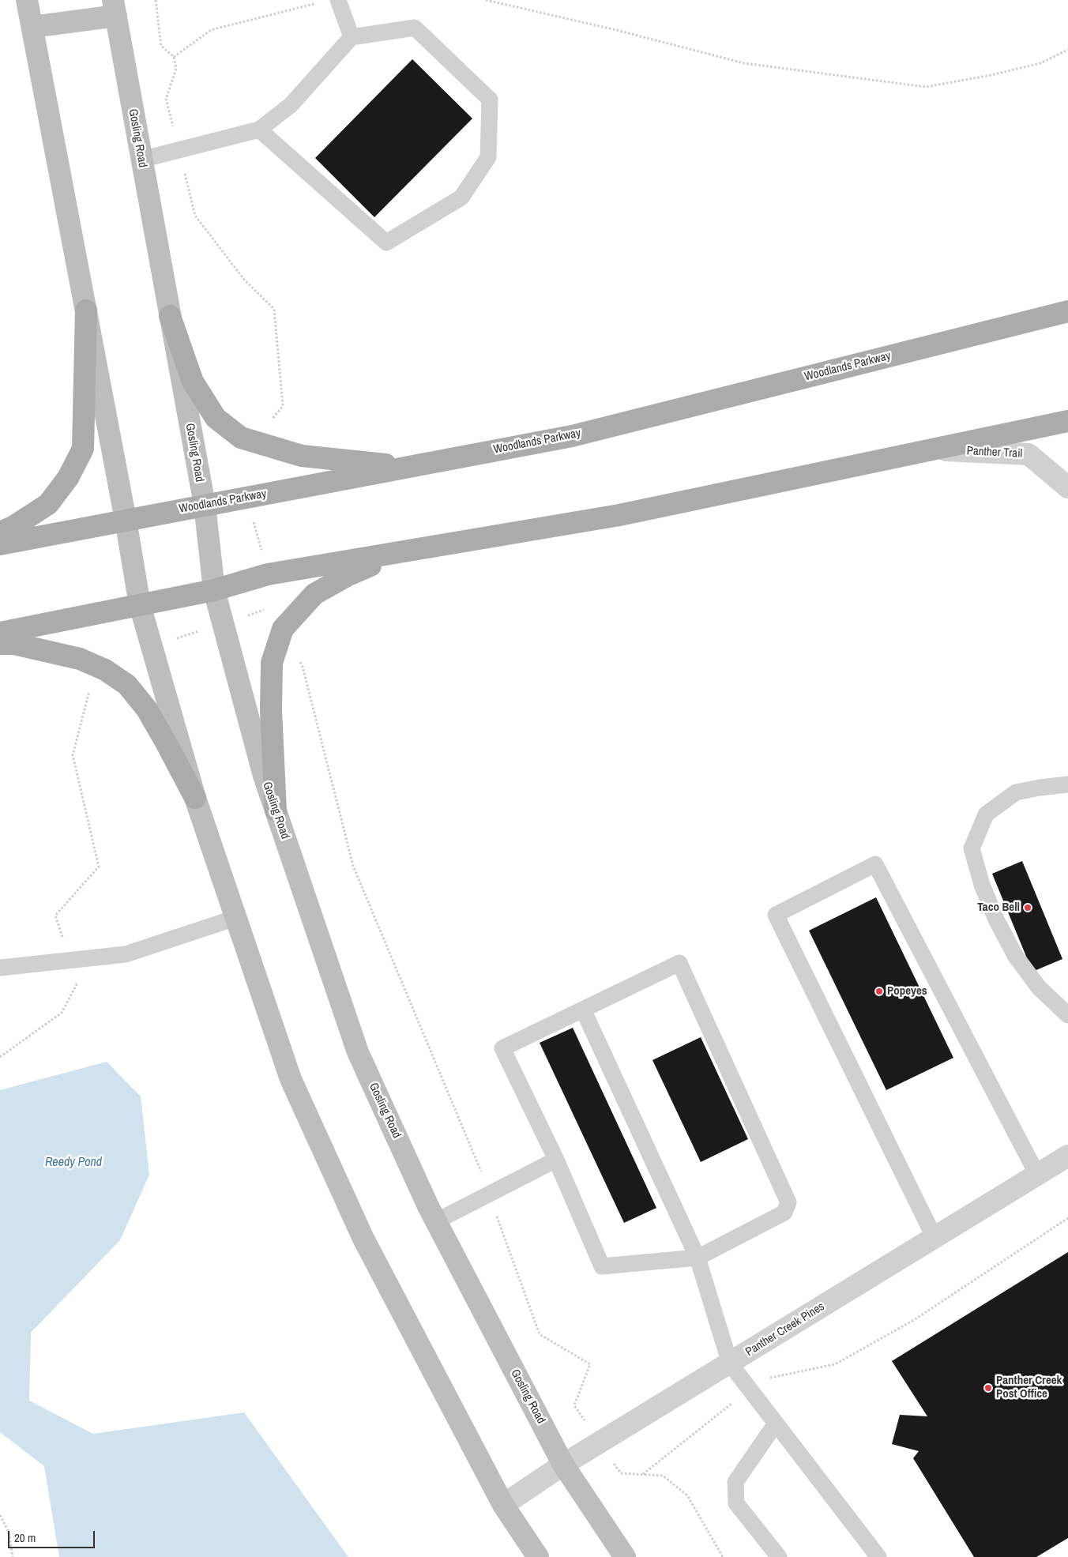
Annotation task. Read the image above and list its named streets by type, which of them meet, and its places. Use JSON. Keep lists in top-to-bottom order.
{
  "streets": {
    "main road": ["Gosling Road", "Woodlands Parkway"],
    "street": ["Panther Trail", "Panther Creek Pines"]
  },
  "crossings": [
    ["Gosling Road", "Woodlands Parkway"],
    ["Gosling Road", "Panther Creek Pines"]
  ],
  "water": ["Reedy Pond"],
  "places": ["Taco Bell", "Popeyes", "Panther Creek Post Office"],
  "scale_bar": "20 m"
}
